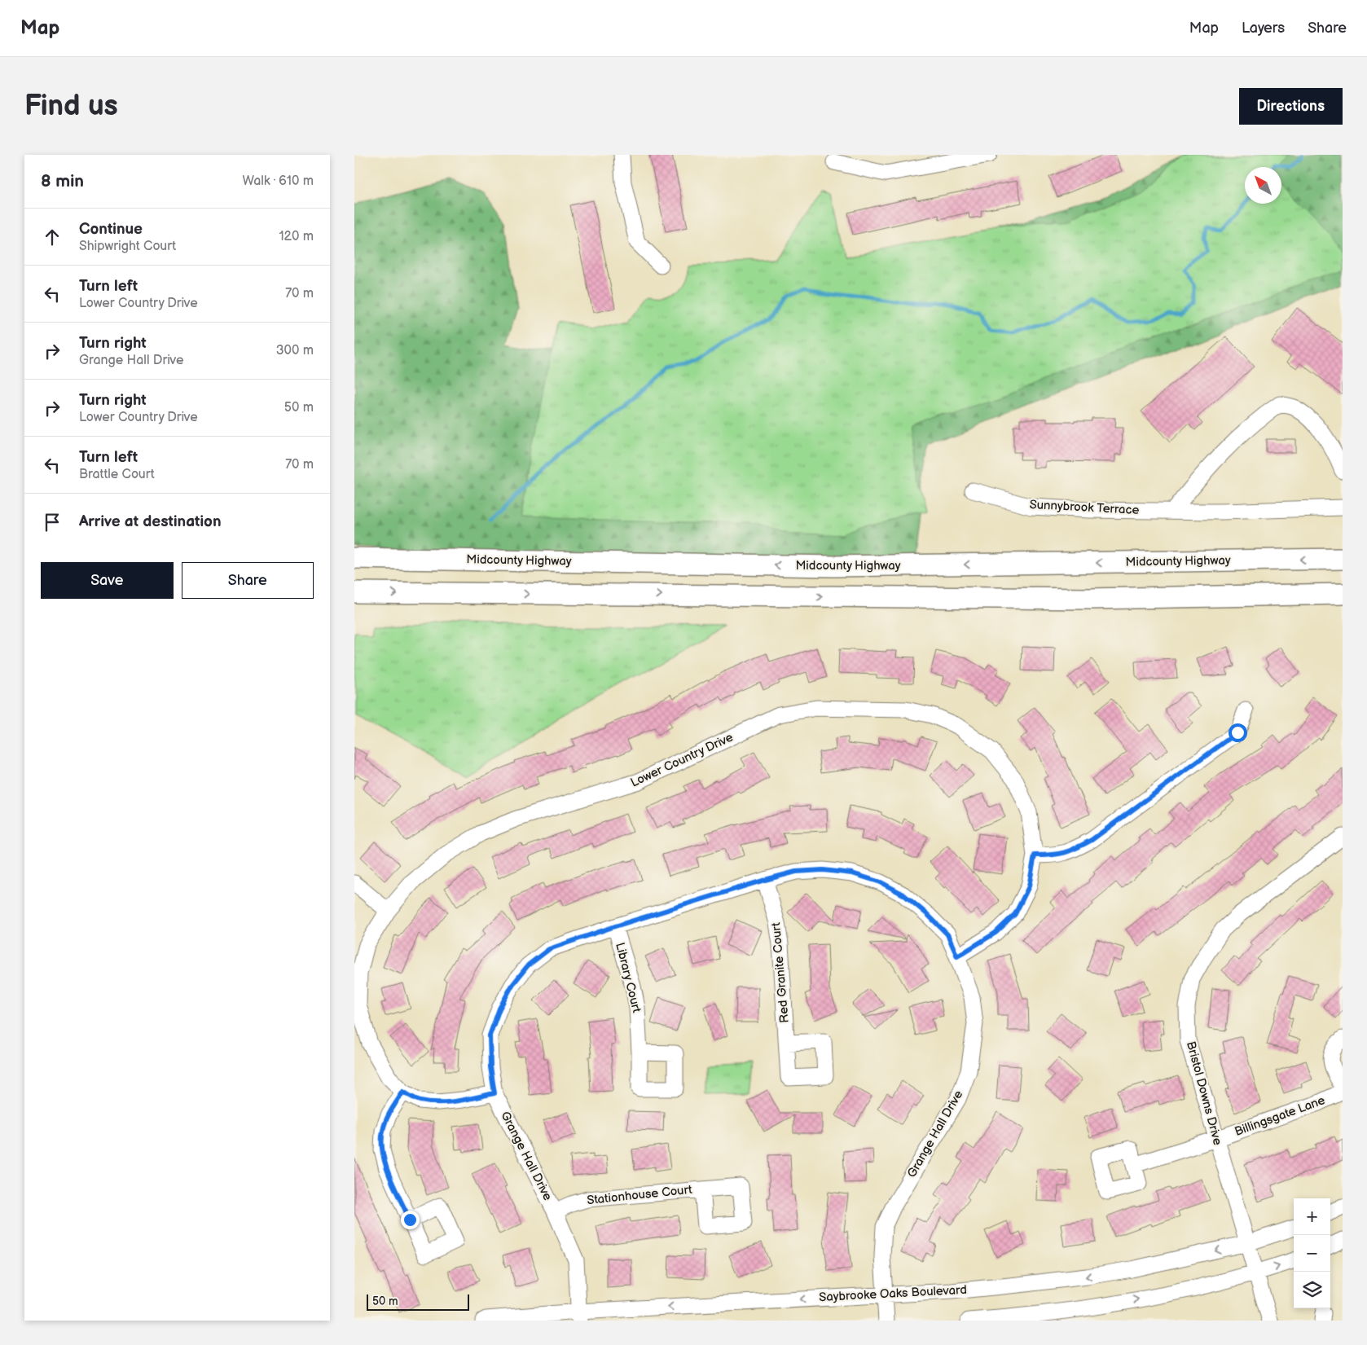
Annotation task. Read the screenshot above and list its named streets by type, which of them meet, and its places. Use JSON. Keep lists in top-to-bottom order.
{
  "streets": {
    "main road": ["Midcounty Highway"],
    "street": [
      "Sunnybrook Terrace",
      "Lower Country Drive",
      "Red Granite Court",
      "Library Court",
      "Bristol Downs Drive",
      "Billingsgate Lane",
      "Grange Hall Drive",
      "Stationhouse Court",
      "Saybrooke Oaks Boulevard"
    ]
  },
  "crossings": [
    ["Lower Country Drive", "Grange Hall Drive"],
    ["Red Granite Court", "Grange Hall Drive"],
    ["Library Court", "Grange Hall Drive"],
    ["Bristol Downs Drive", "Billingsgate Lane"],
    ["Bristol Downs Drive", "Saybrooke Oaks Boulevard"],
    ["Grange Hall Drive", "Stationhouse Court"],
    ["Grange Hall Drive", "Saybrooke Oaks Boulevard"]
  ],
  "scale_bar": "50 m",
  "north": "top left",
  "page": {
    "header": "Map",
    "nav": ["Map", "Layers", "Share"],
    "buttons": [
      "Directions",
      ["Save", "Share"]
    ],
    "title": "Find us",
    "heading": ["8 min", "Walk · 610 m"],
    "list": [
      ["Continue", "Shipwright Court", "120 m"],
      ["Turn left", "Lower Country Drive", "70 m"],
      ["Turn right", "Grange Hall Drive", "300 m"],
      ["Turn right", "Lower Country Drive", "50 m"],
      ["Turn left", "Brattle Court", "70 m"],
      "Arrive at destination"
    ],
    "map_buttons": ["+", "−"],
    "scale": "50 m"
  }
}
